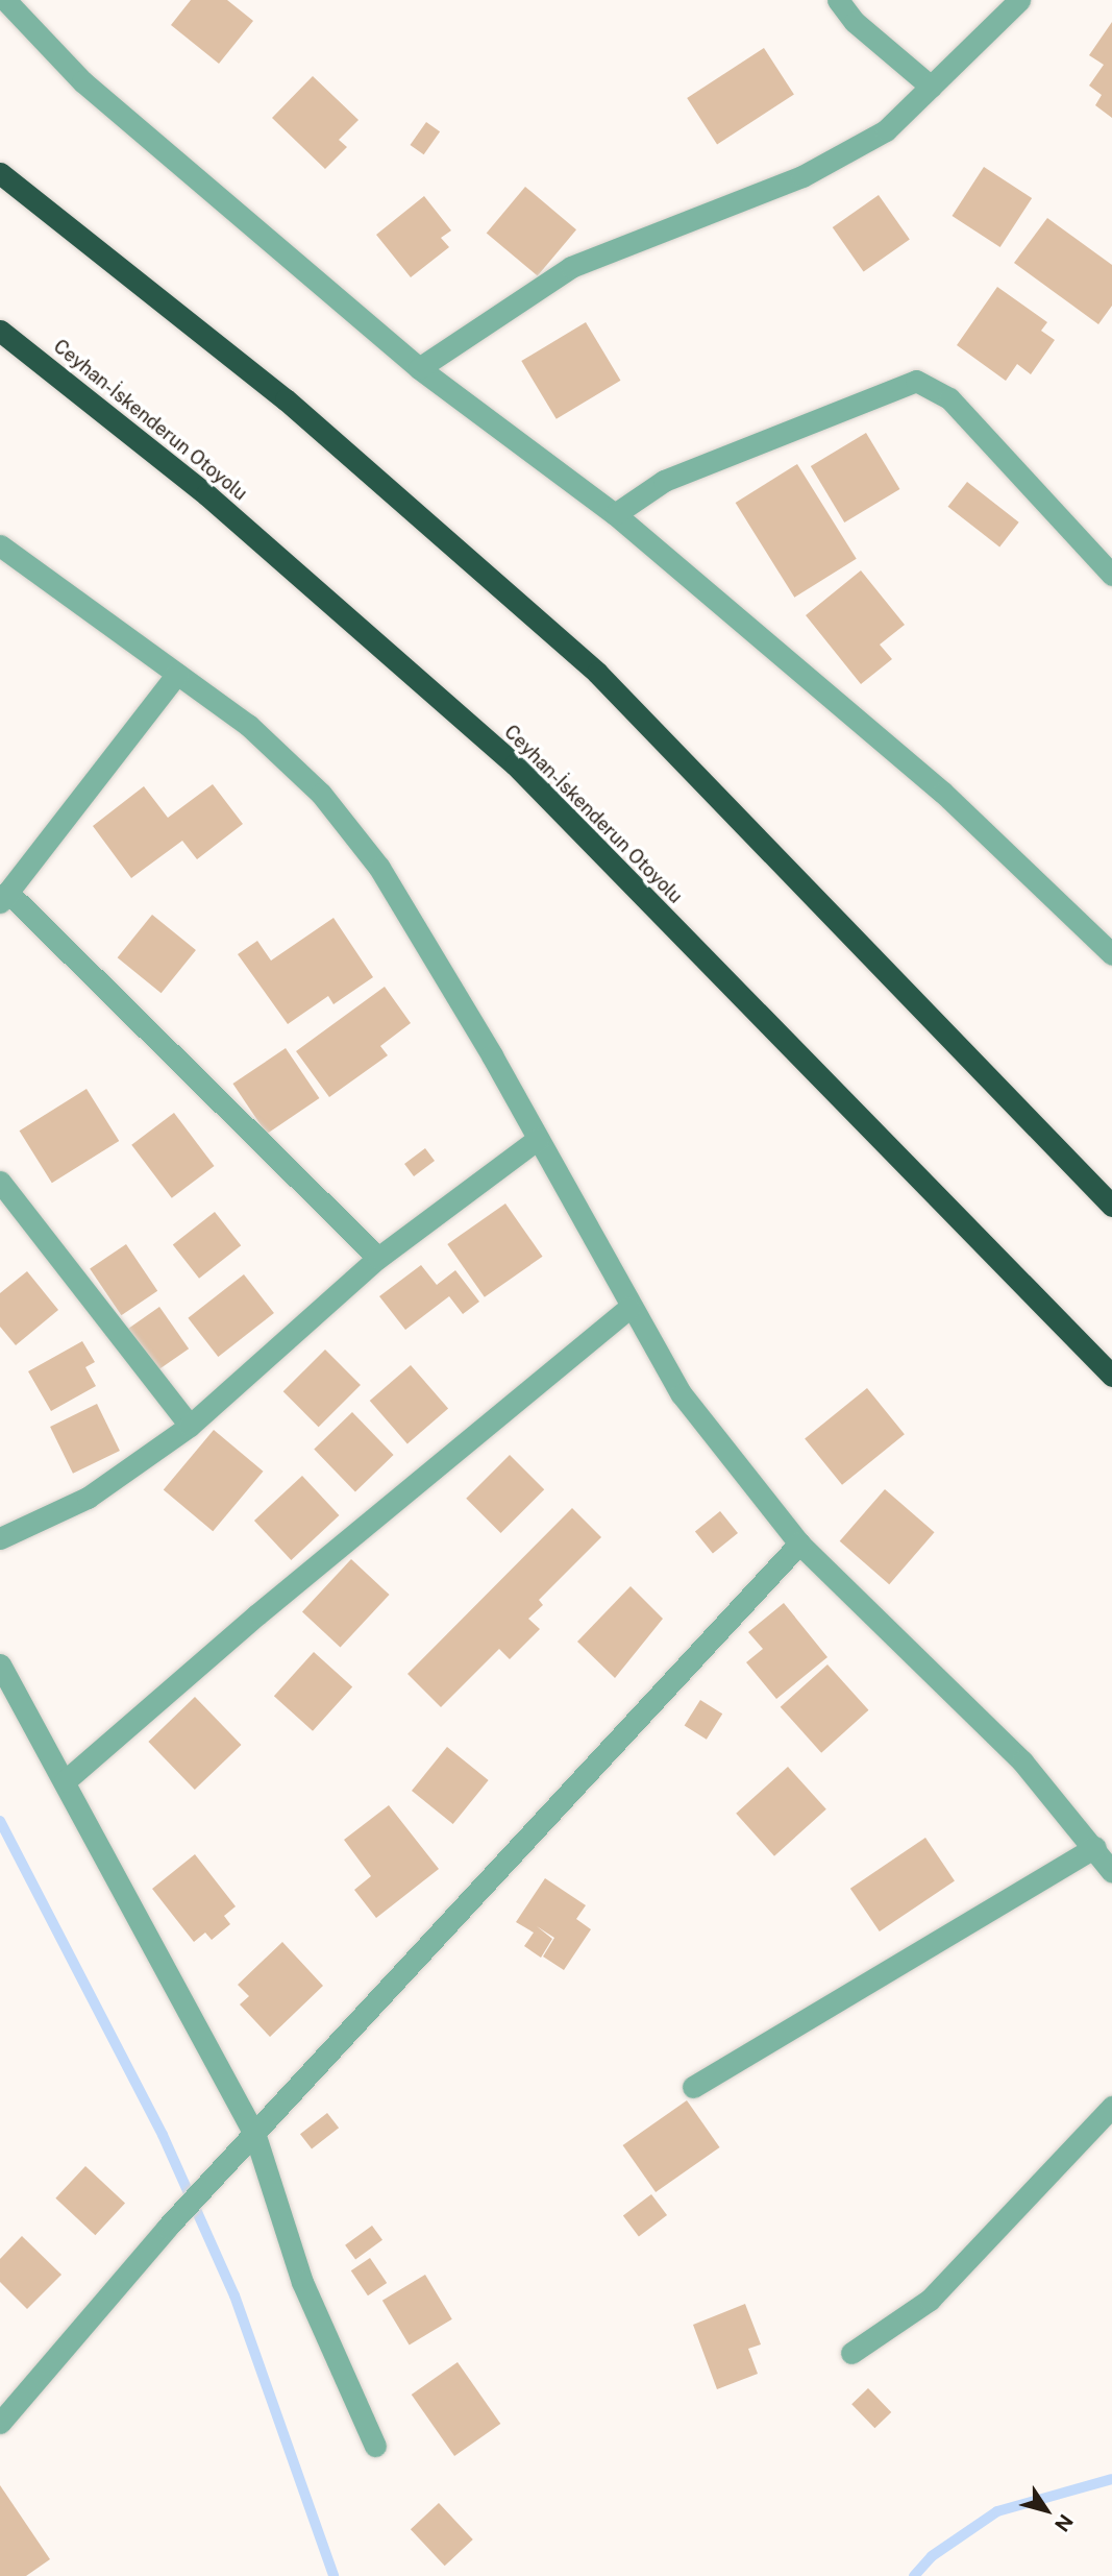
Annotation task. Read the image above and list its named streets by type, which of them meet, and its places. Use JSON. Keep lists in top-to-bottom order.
{
  "streets": {
    "highway": ["Ceyhan-İskenderun Otoyolu"]
  },
  "north": "bottom right"
}
